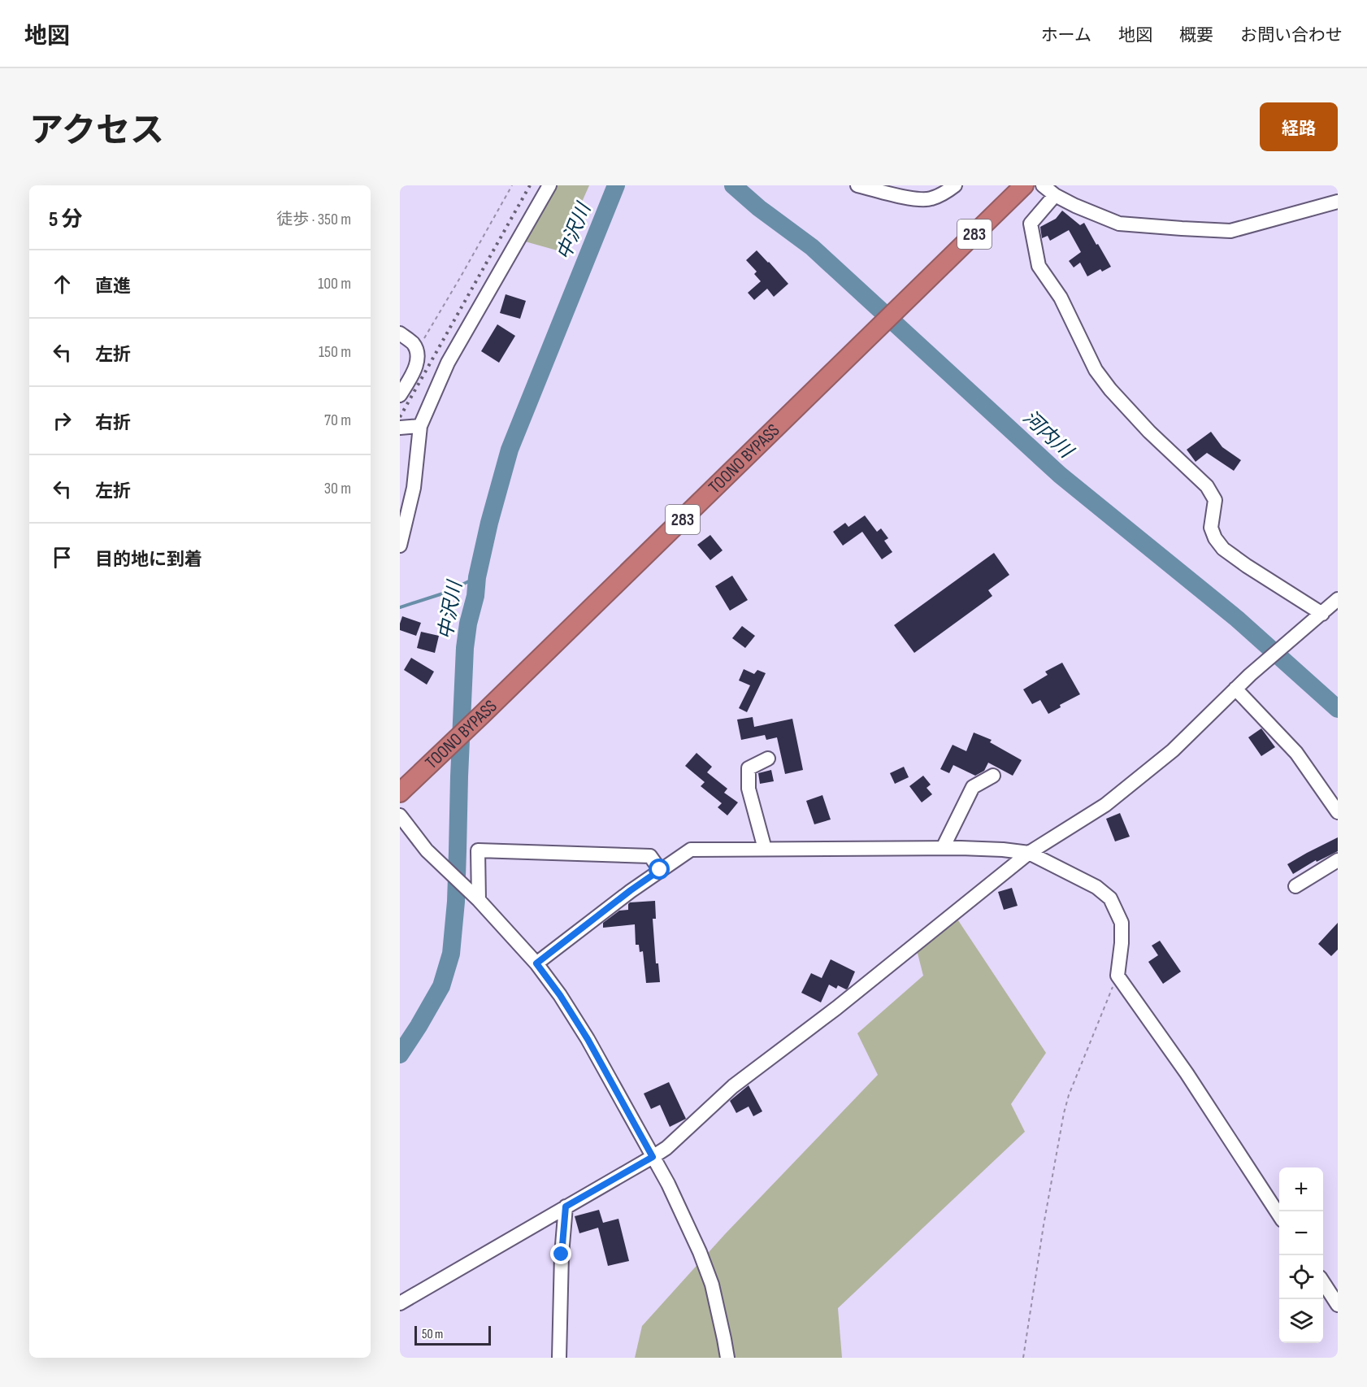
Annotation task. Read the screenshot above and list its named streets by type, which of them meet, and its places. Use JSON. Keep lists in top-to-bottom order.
{
  "streets": {
    "highway": ["283", "TOONO BYPASS"]
  },
  "water": ["中沢川", "河内川"],
  "scale_bar": "50 m",
  "page": {
    "header": "地図",
    "nav": [
      "ホーム",
      "地図",
      "概要",
      "お問い合わせ"
    ],
    "title": "アクセス",
    "buttons": "経路",
    "heading": ["5 分", "徒歩 · 350 m"],
    "list": [
      ["直進", "100 m"],
      ["左折", "150 m"],
      ["右折", "70 m"],
      ["左折", "30 m"],
      "目的地に到着"
    ],
    "map_buttons": ["+", "−"],
    "scale": "50 m"
  }
}
